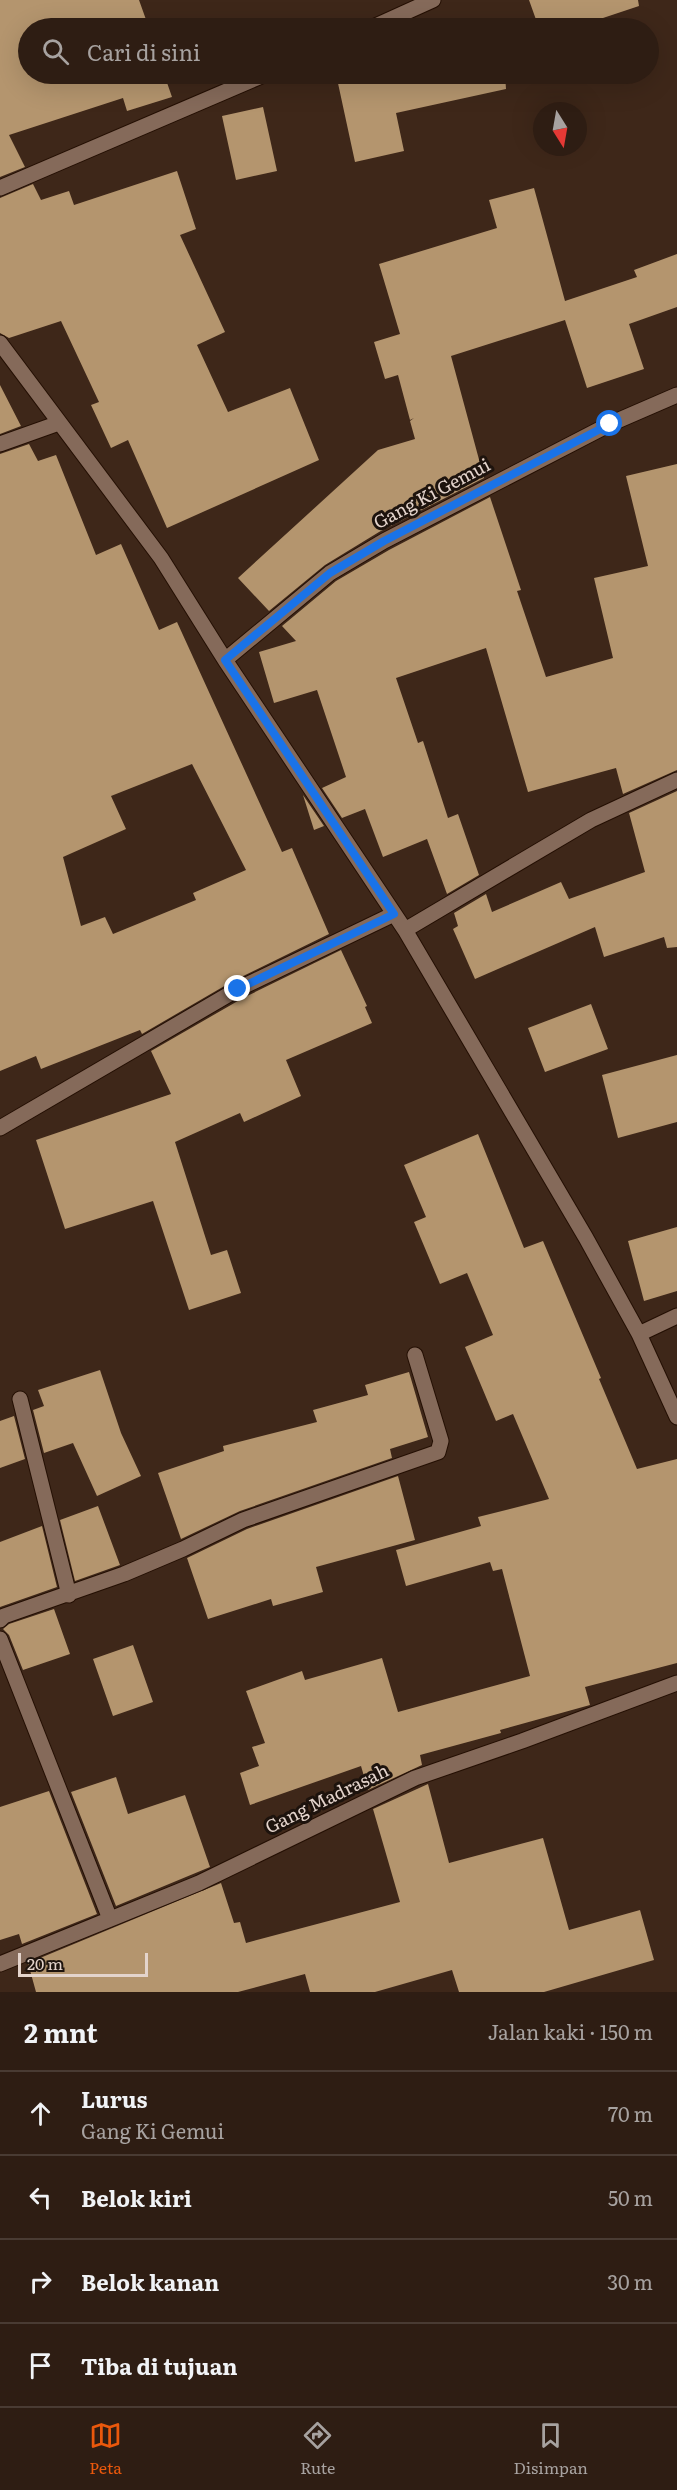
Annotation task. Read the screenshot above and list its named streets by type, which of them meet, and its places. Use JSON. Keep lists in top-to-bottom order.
{
  "streets": {
    "street": ["Gang Ki Gemui", "Gang Madrasah"]
  },
  "scale_bar": "20 m",
  "north": "bottom",
  "page": {
    "search": "Cari di sini",
    "scale": "20 m",
    "heading": ["2 mnt", "Jalan kaki · 150 m"],
    "list": [
      ["Lurus", "Gang Ki Gemui", "70 m"],
      ["Belok kiri", "50 m"],
      ["Belok kanan", "30 m"],
      "Tiba di tujuan"
    ],
    "nav": ["Peta", "Rute", "Disimpan"]
  }
}
